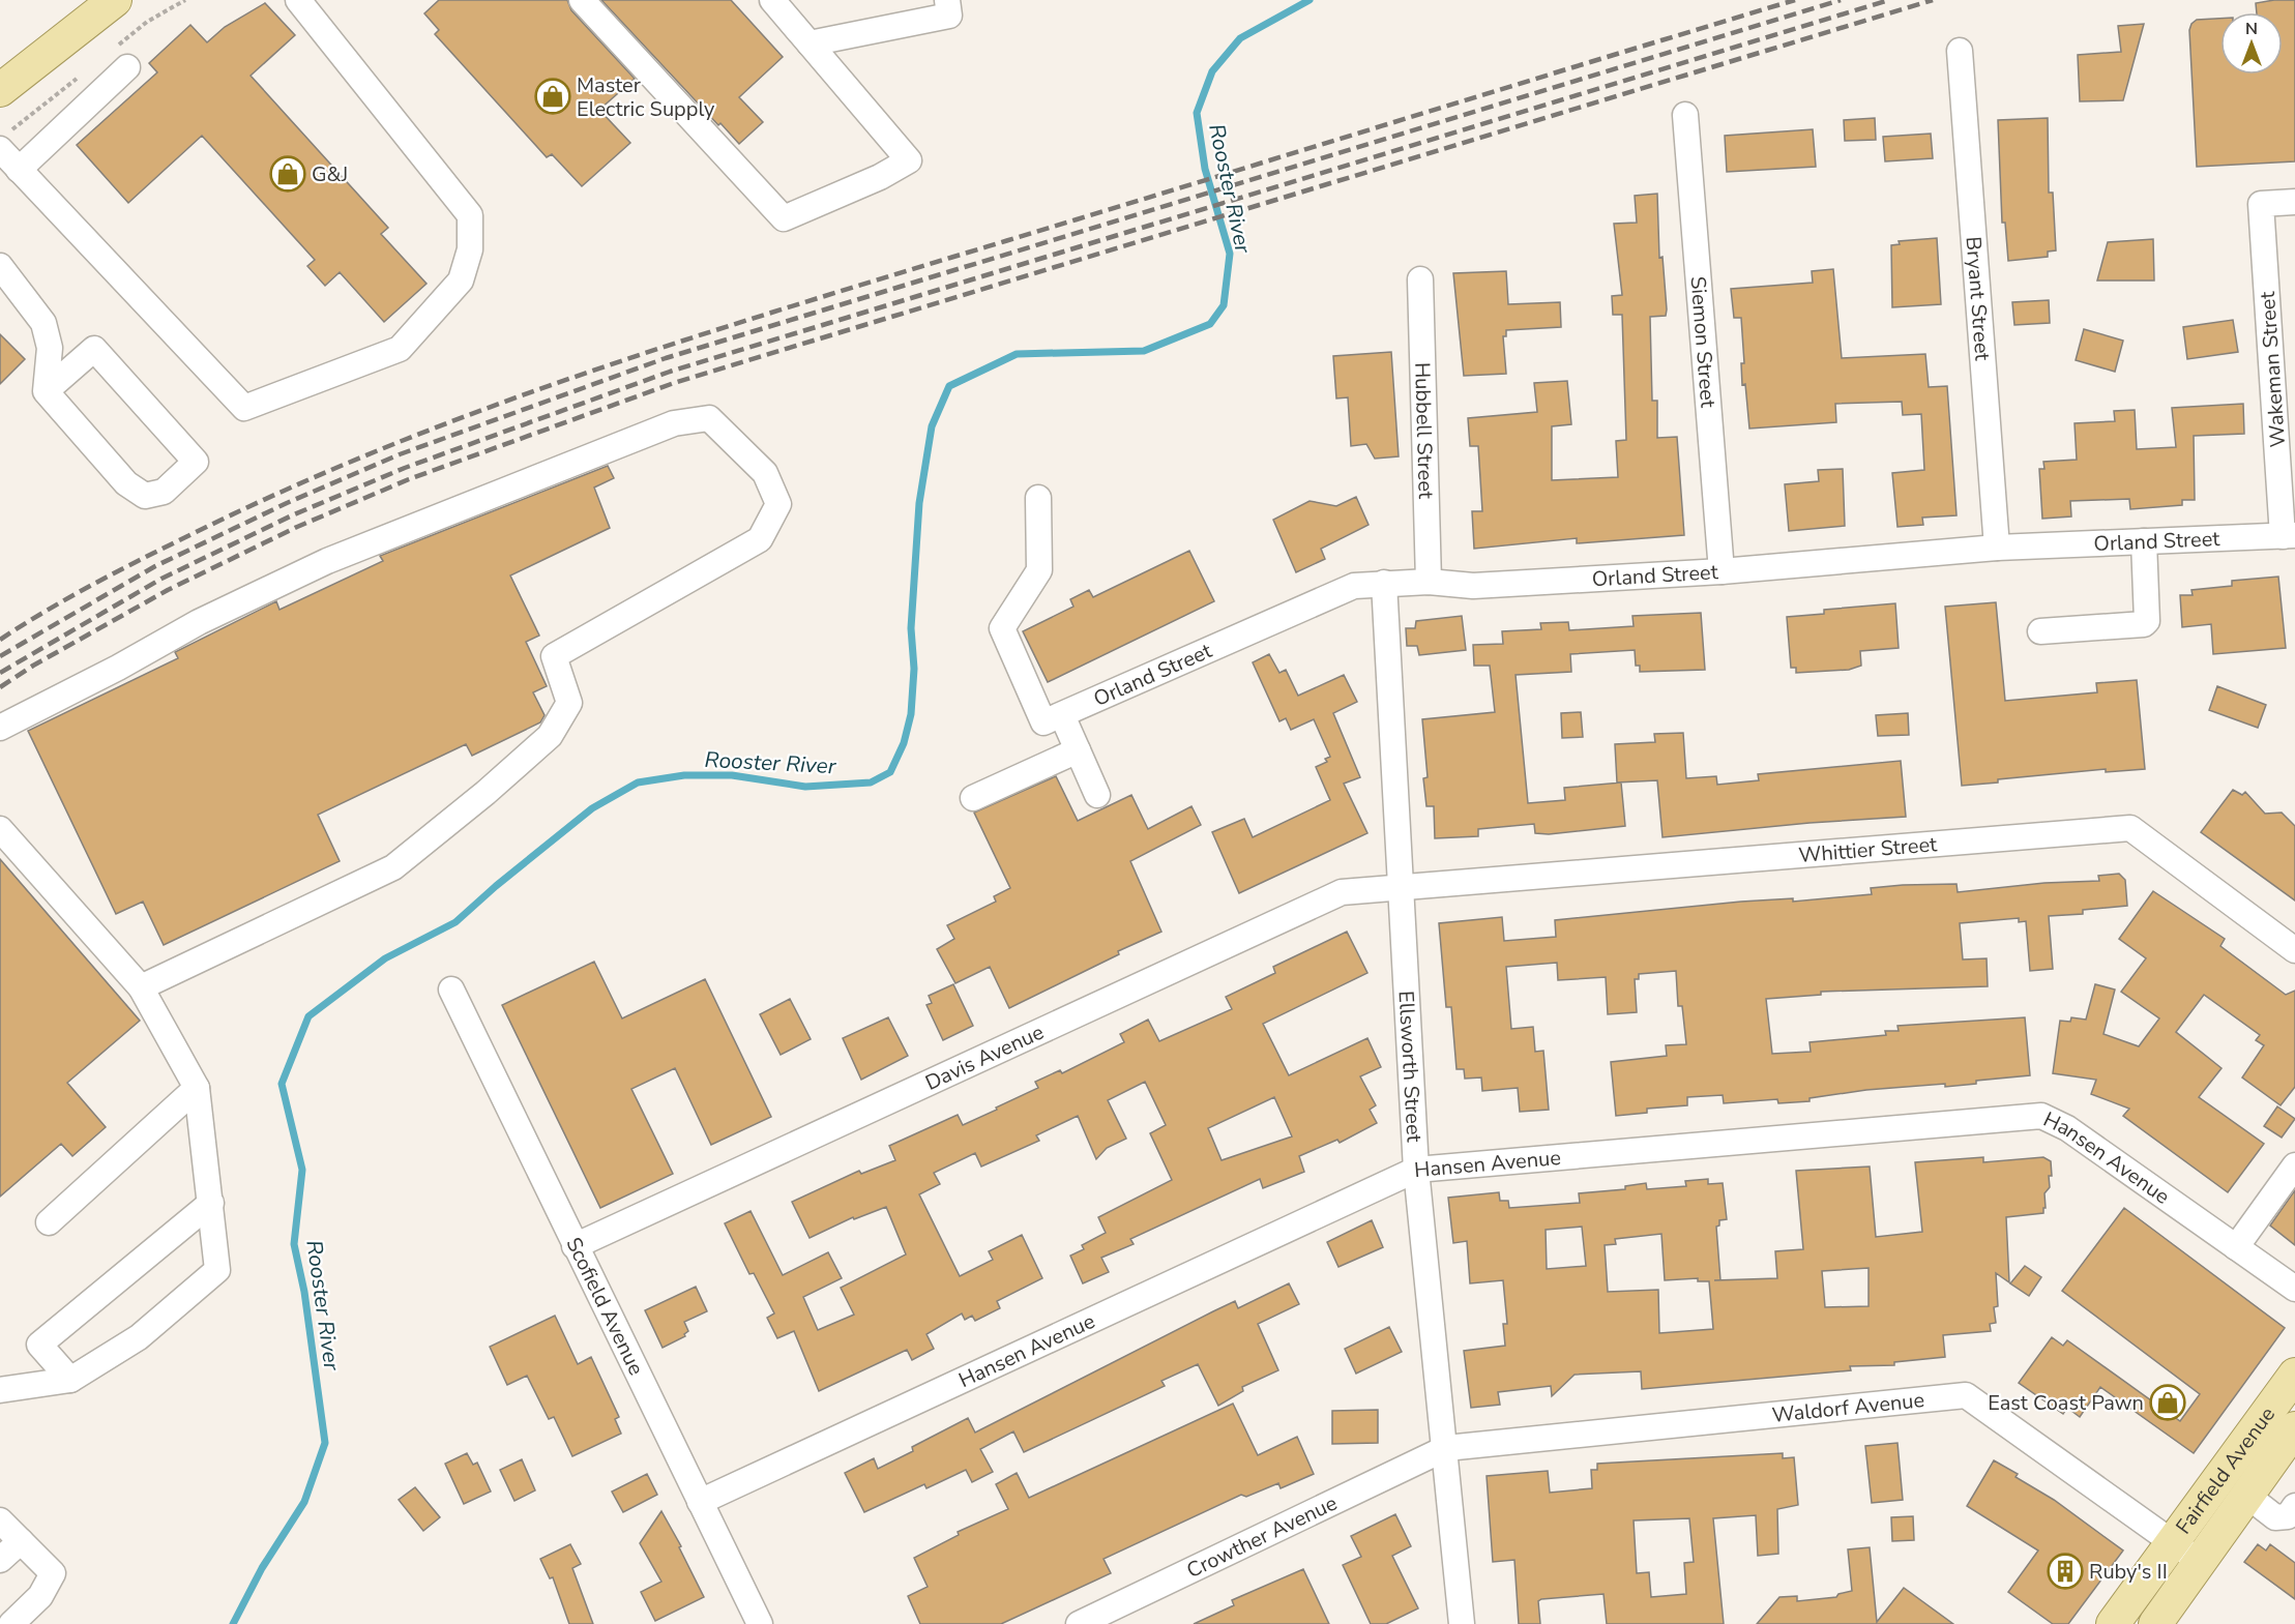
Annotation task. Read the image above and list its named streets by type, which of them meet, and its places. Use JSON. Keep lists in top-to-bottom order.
{
  "streets": {
    "main road": ["Fairfield Avenue"],
    "street": [
      "Bryant Street",
      "Siemon Street",
      "Wakeman Street",
      "Hubbell Street",
      "Orland Street",
      "Whittier Street",
      "Davis Avenue",
      "Ellsworth Street",
      "Hansen Avenue",
      "Scofield Avenue",
      "Waldorf Avenue",
      "Crowther Avenue"
    ]
  },
  "crossings": [
    ["Bryant Street", "Orland Street"],
    ["Siemon Street", "Orland Street"],
    ["Wakeman Street", "Orland Street"],
    ["Hubbell Street", "Orland Street"],
    ["Orland Street", "Ellsworth Street"],
    ["Whittier Street", "Davis Avenue"],
    ["Whittier Street", "Ellsworth Street"],
    ["Davis Avenue", "Ellsworth Street"],
    ["Davis Avenue", "Scofield Avenue"],
    ["Ellsworth Street", "Hansen Avenue"],
    ["Ellsworth Street", "Waldorf Avenue"],
    ["Ellsworth Street", "Crowther Avenue"],
    ["Hansen Avenue", "Scofield Avenue"],
    ["Waldorf Avenue", "Fairfield Avenue"],
    ["Waldorf Avenue", "Crowther Avenue"]
  ],
  "water": ["Rooster River"],
  "places": {
    "shop": ["Master Electric Supply", "G&J", "East Coast Pawn"],
    "building": ["Ruby's II"]
  },
  "north": "top"
}
